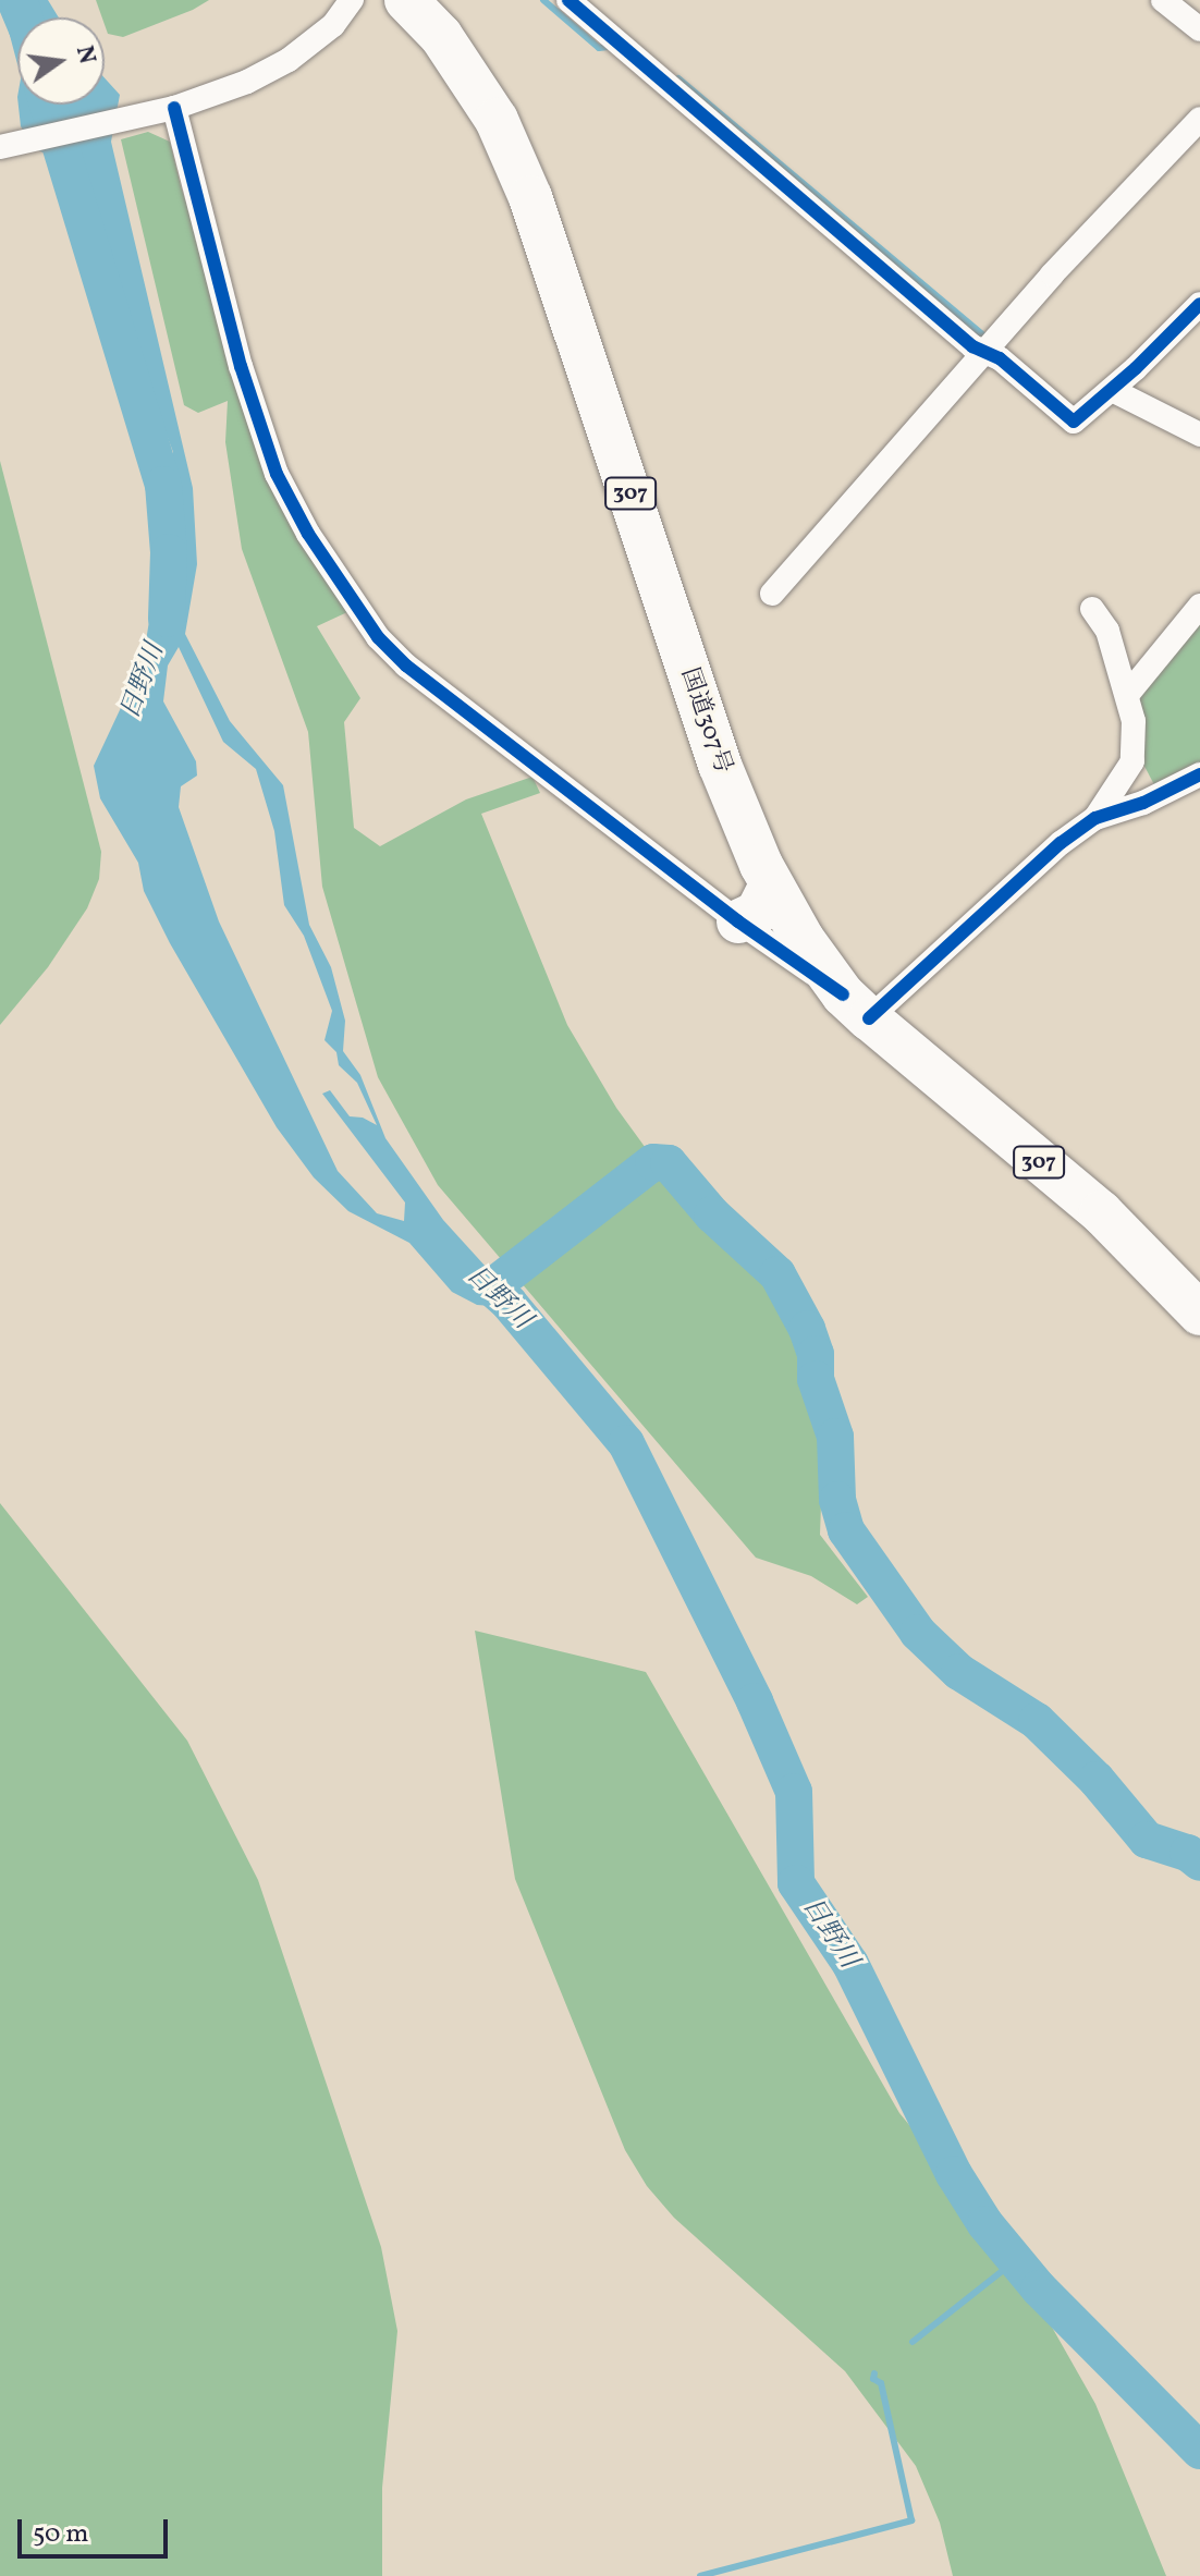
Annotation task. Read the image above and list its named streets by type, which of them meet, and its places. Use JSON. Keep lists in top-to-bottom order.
{
  "streets": {
    "highway": ["307", "国道307号"]
  },
  "water": ["日野川"],
  "scale_bar": "50 m",
  "north": "right"
}
